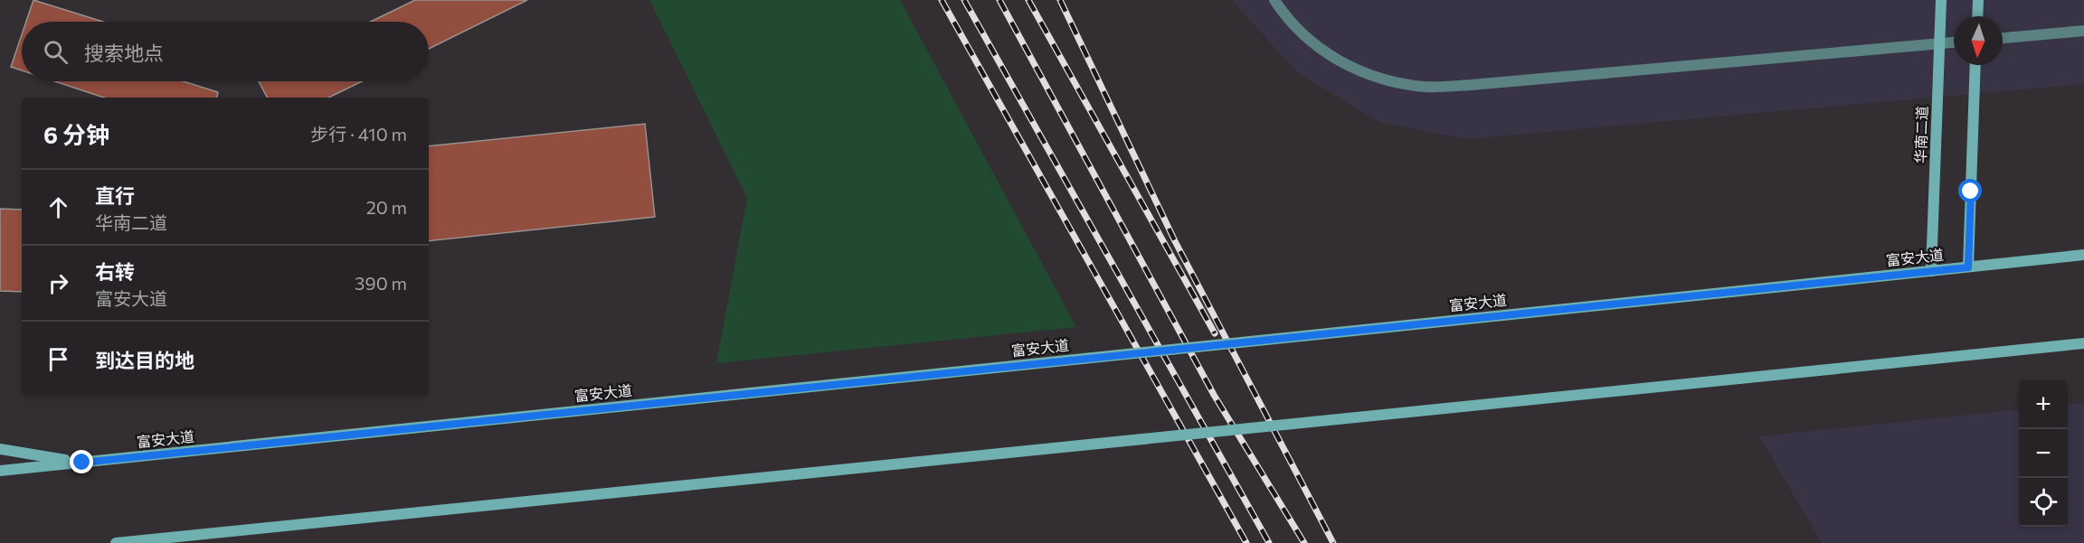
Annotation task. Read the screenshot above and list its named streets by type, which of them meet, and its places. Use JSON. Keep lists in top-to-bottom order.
{
  "streets": {
    "main road": ["华南二道", "富安大道"]
  },
  "crossings": [
    ["华南二道", "富安大道"]
  ],
  "north": "bottom",
  "page": {
    "search": "搜索地点",
    "heading": ["6 分钟", "步行 · 410 m"],
    "list": [
      ["直行", "华南二道", "20 m"],
      ["右转", "富安大道", "390 m"],
      "到达目的地"
    ],
    "map_buttons": ["+", "−"]
  }
}
